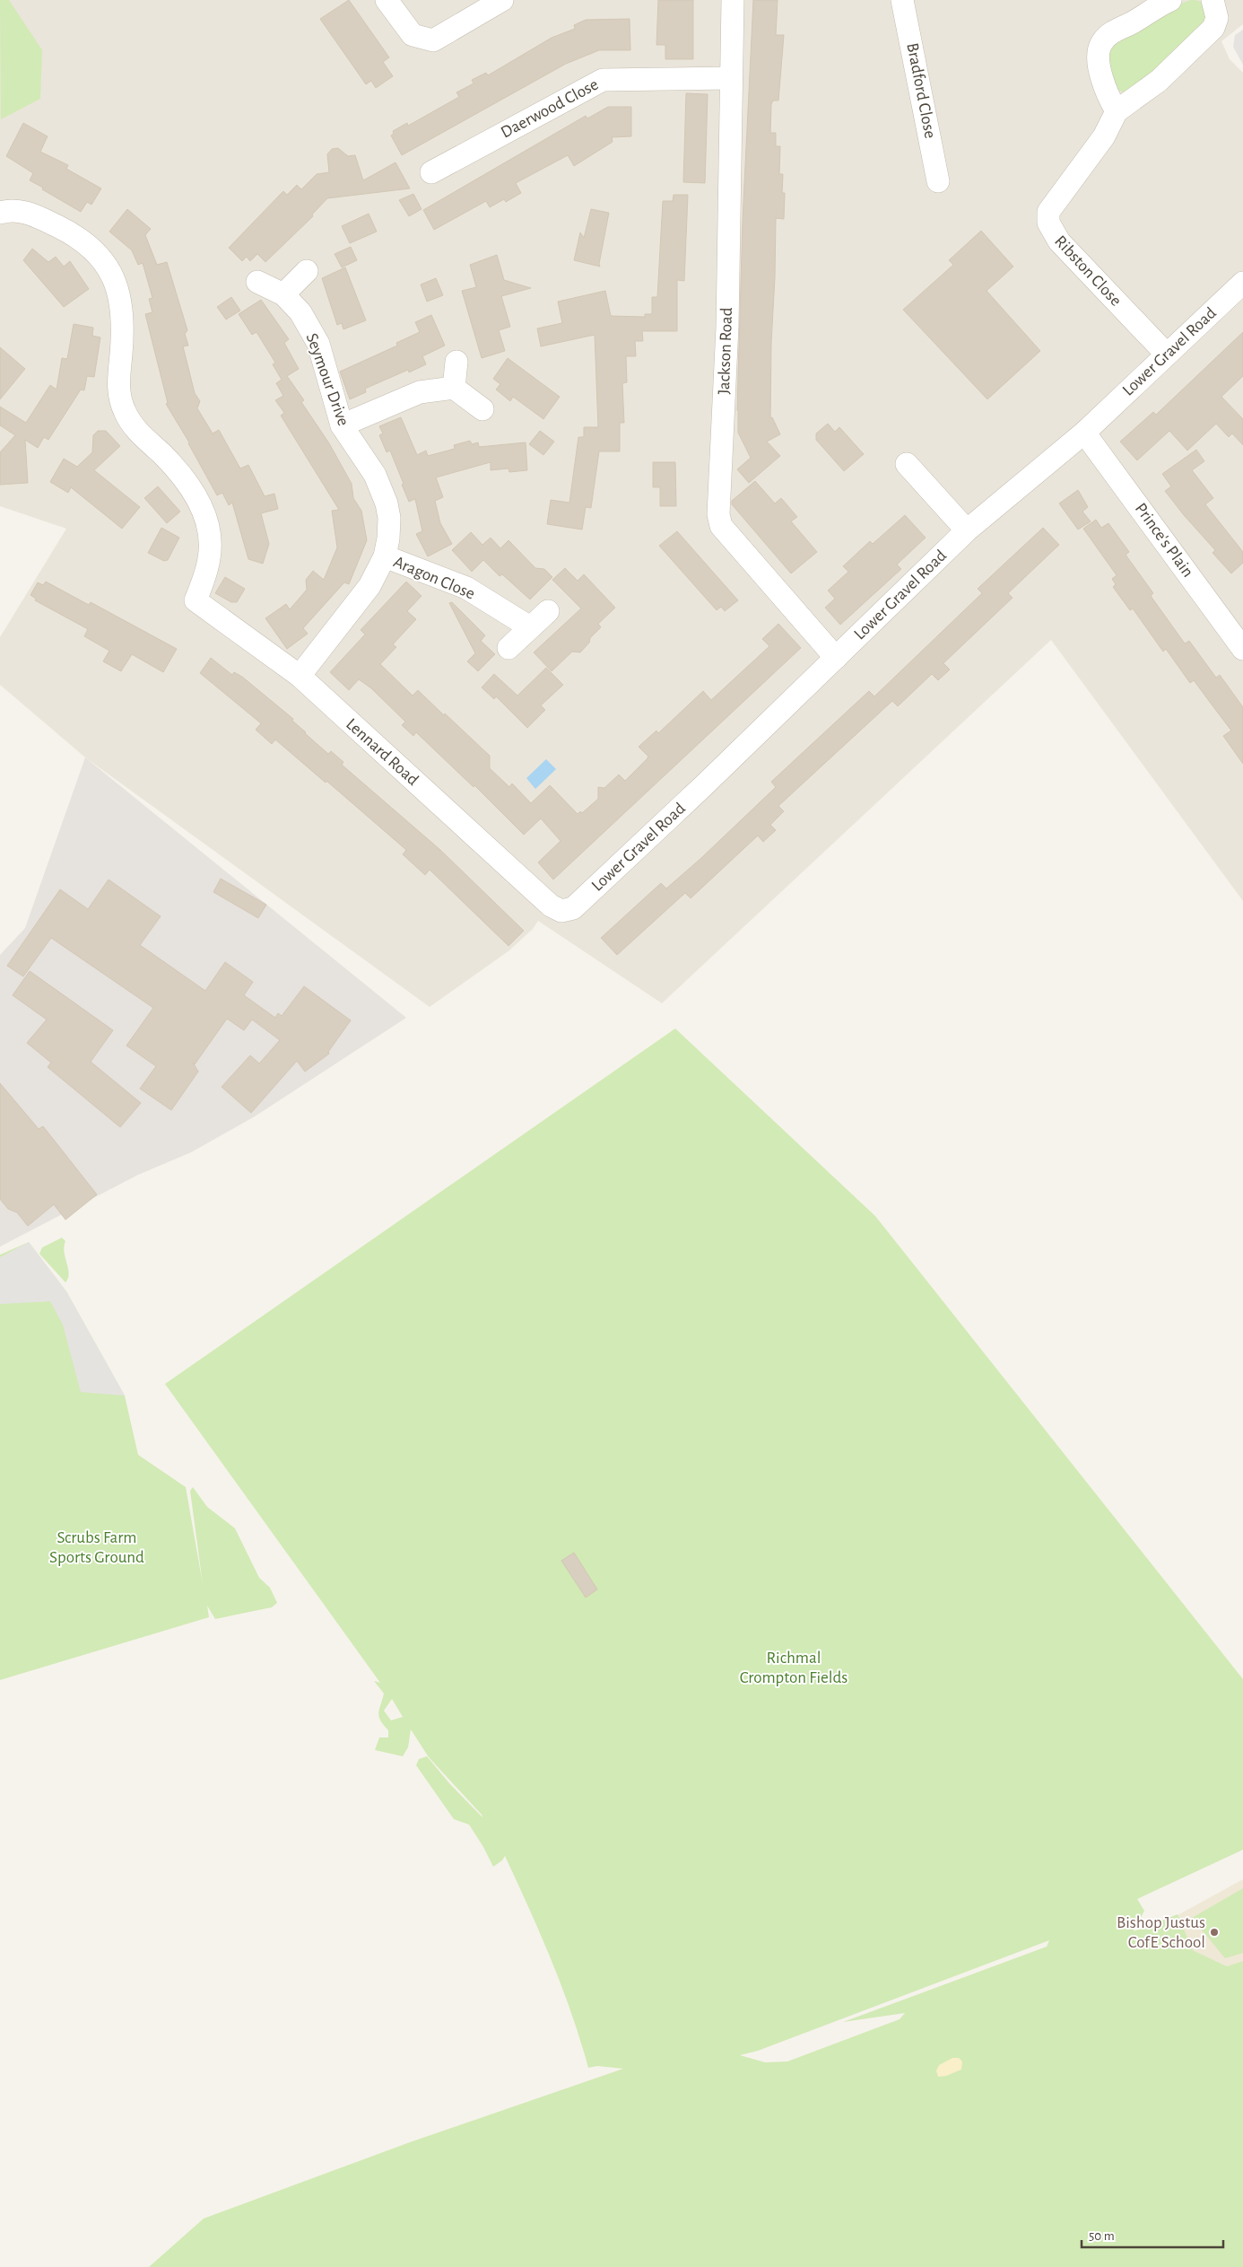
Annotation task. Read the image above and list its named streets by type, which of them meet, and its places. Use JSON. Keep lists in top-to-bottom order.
{
  "streets": {
    "street": [
      "Bradford Close",
      "Daerwood Close",
      "Ribston Close",
      "Jackson Road",
      "Lower Gravel Road",
      "Seymour Drive",
      "Prince's Plain",
      "Aragon Close",
      "Lennard Road"
    ]
  },
  "crossings": [
    ["Daerwood Close", "Jackson Road"],
    ["Ribston Close", "Lower Gravel Road"],
    ["Jackson Road", "Lower Gravel Road"],
    ["Lower Gravel Road", "Prince's Plain"],
    ["Lower Gravel Road", "Lennard Road"],
    ["Seymour Drive", "Aragon Close"],
    ["Seymour Drive", "Lennard Road"]
  ],
  "parks": ["Scrubs Farm Sports Ground", "Richmal Crompton Fields"],
  "places": ["Bishop Justus CofE School"],
  "scale_bar": "50 m"
}
